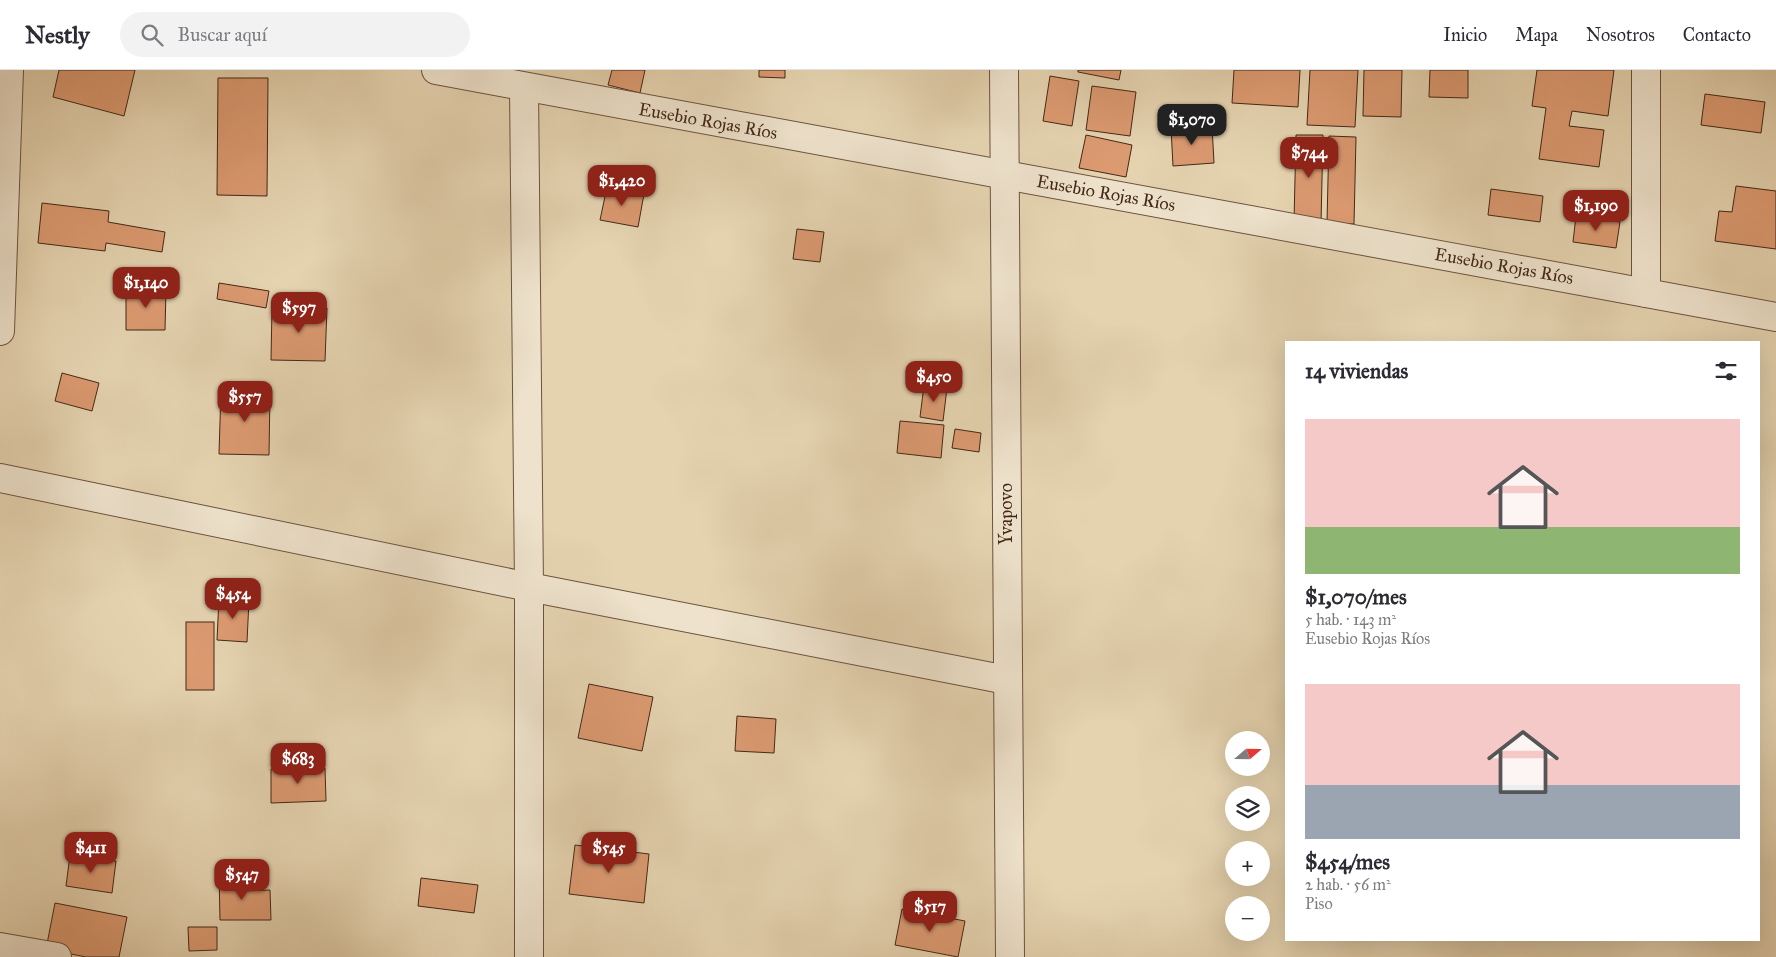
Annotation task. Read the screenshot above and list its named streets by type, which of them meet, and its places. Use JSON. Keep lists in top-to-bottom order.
{
  "streets": {
    "street": ["Eusebio Rojas Ríos", "Yvapovo"]
  },
  "crossings": [
    ["Eusebio Rojas Ríos", "Yvapovo"]
  ],
  "north": "right",
  "page": {
    "header": "Nestly",
    "search": "Buscar aquí",
    "nav": [
      "Inicio",
      "Mapa",
      "Nosotros",
      "Contacto"
    ],
    "price": [
      "$1,070",
      "$744",
      "$1,420",
      "$1,190",
      "$1,140",
      "$597",
      "$450",
      "$557",
      "$454",
      "$683",
      "$411",
      "$545",
      "$547",
      "$517"
    ],
    "heading": "14 viviendas",
    "list": [
      {
        "name": "$1,070/mes",
        "note": "5 hab. · 143 m² · Eusebio Rojas Ríos"
      },
      {
        "name": "$454/mes",
        "note": "2 hab. · 56 m² · Piso"
      }
    ],
    "map_buttons": ["+", "−"]
  }
}
